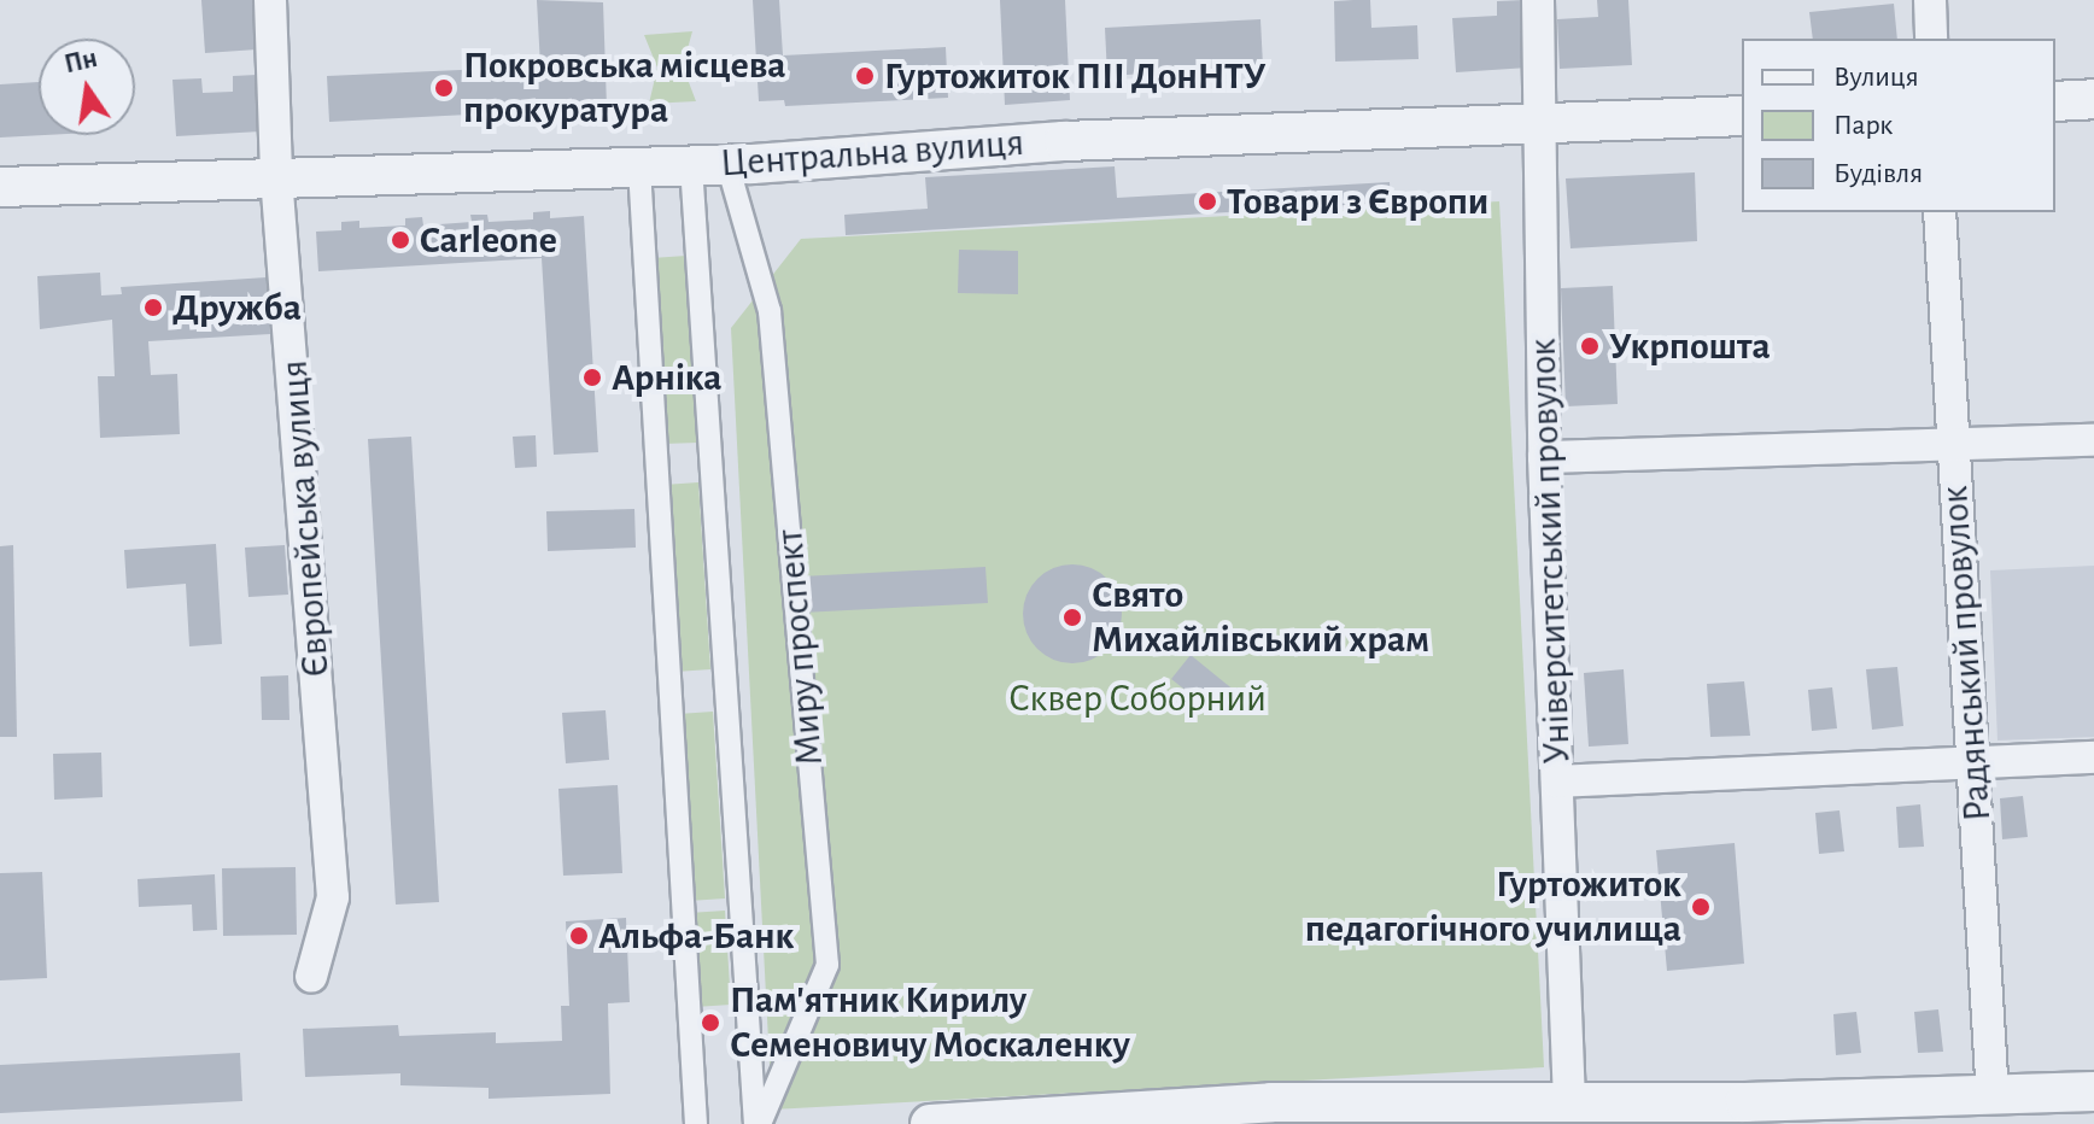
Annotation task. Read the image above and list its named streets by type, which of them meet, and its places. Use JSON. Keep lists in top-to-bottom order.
{
  "streets": {
    "street": [
      "Центральна вулиця",
      "Європейська вулиця",
      "Університетський провулок",
      "Миру проспект",
      "Радянський провулок"
    ]
  },
  "crossings": [
    ["Центральна вулиця", "Європейська вулиця"],
    ["Центральна вулиця", "Університетський провулок"],
    ["Центральна вулиця", "Миру проспект"]
  ],
  "parks": ["Сквер Соборний"],
  "places": [
    "Гуртожиток ПІІ ДонНТУ",
    "Покровська місцева прокуратура",
    "Товари з Європи",
    "Carleone",
    "Дружба",
    "Укрпошта",
    "Арніка",
    "Свято Михайлівський храм",
    "Гуртожиток педагогічного училища",
    "Альфа-Банк",
    "Пам'ятник Кирилу Семеновичу Москаленку"
  ],
  "legend": ["Вулиця", "Парк", "Будівля"],
  "north": "top"
}
